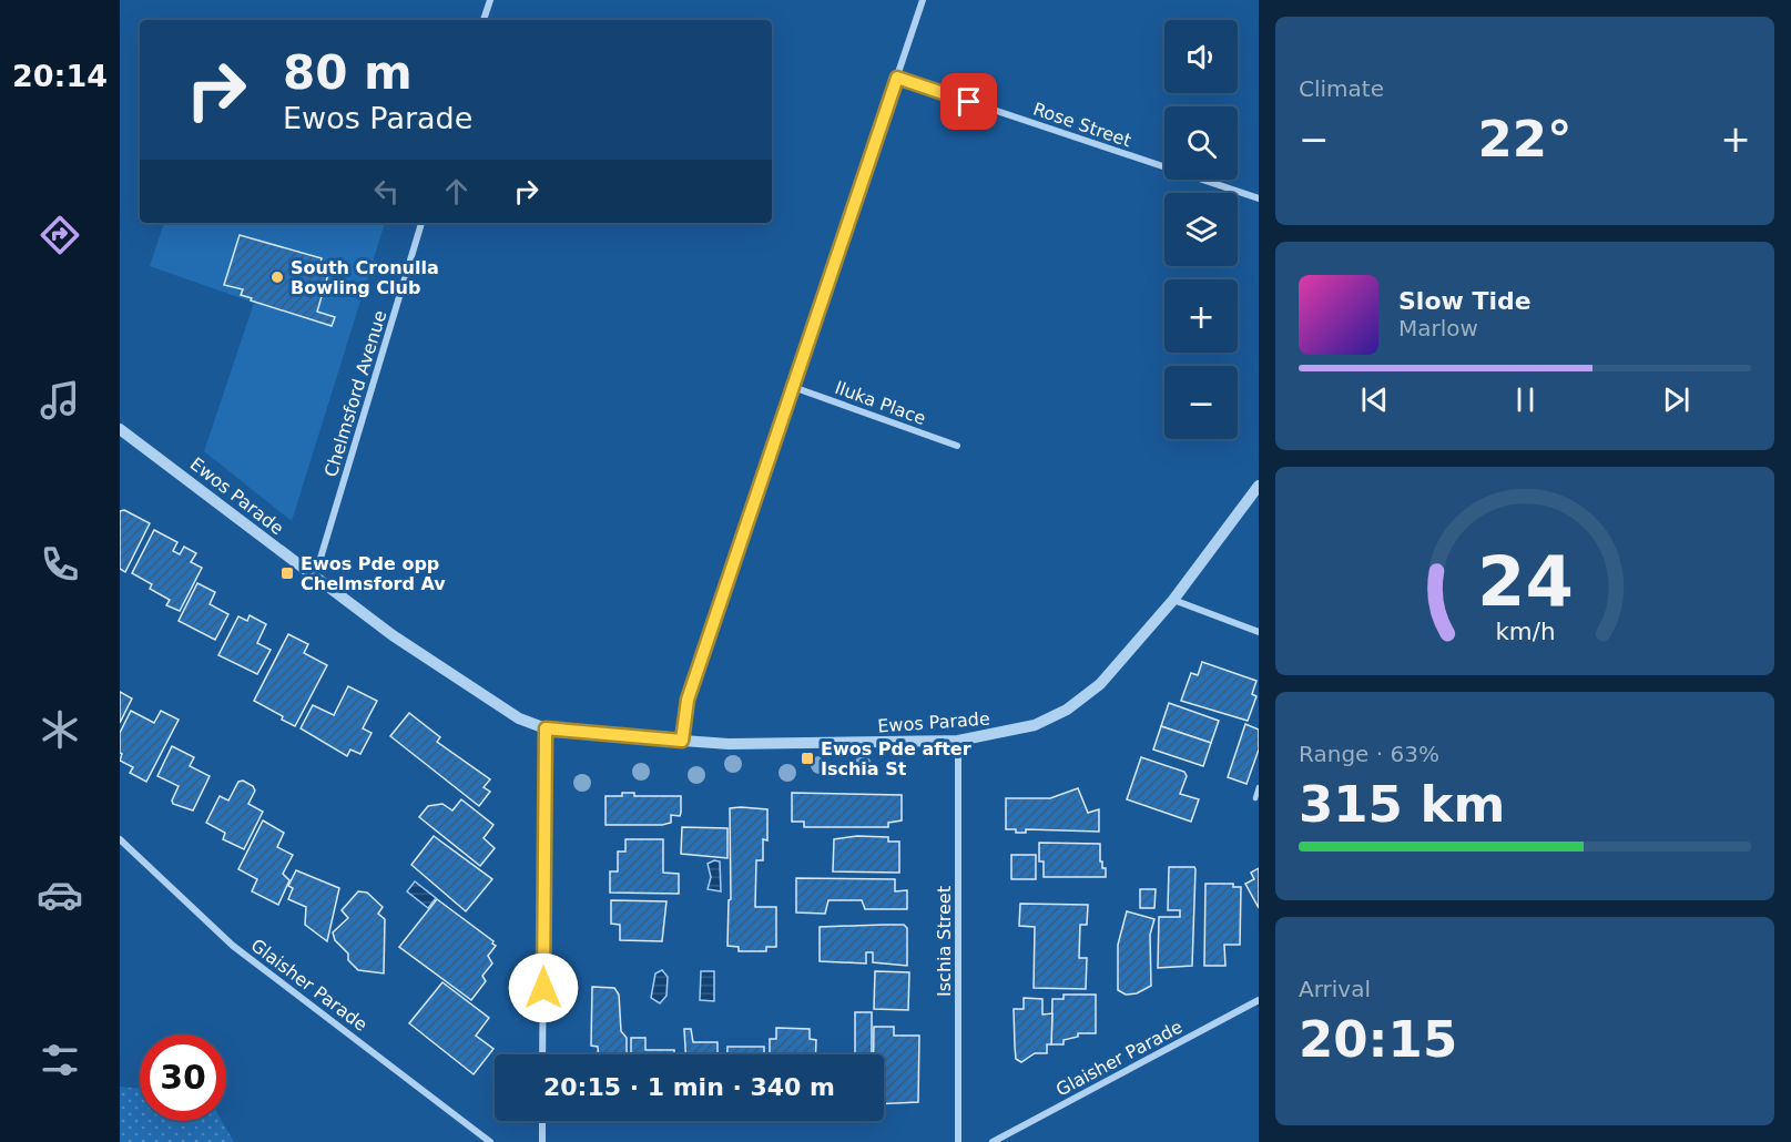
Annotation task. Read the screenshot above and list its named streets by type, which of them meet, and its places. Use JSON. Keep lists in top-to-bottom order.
{
  "streets": {
    "street": [
      "Rose Street",
      "Chelmsford Avenue",
      "Iluka Place",
      "Ewos Parade",
      "Ischia Street",
      "Glaisher Parade"
    ]
  },
  "crossings": [
    ["Chelmsford Avenue", "Ewos Parade"],
    ["Ewos Parade", "Ischia Street"]
  ],
  "places": {
    "other": ["South Cronulla Bowling Club"],
    "transit": ["Ewos Pde opp Chelmsford Av", "Ewos Pde after Ischia St"]
  },
  "page": {
    "tabs": "20:14",
    "tile": [
      "Climate",
      ["Range · 63%", "315 km"],
      ["Arrival", "20:15"]
    ],
    "map_buttons": ["+", "−"],
    "turn": ["80 m", "Ewos Parade"],
    "heat": ["−", "22°", "+"],
    "song": ["Slow Tide", "Marlow"],
    "limit": "30",
    "trip": "20:15 · 1 min · 340 m",
    "gauge": ["24", "km/h"]
  }
}
